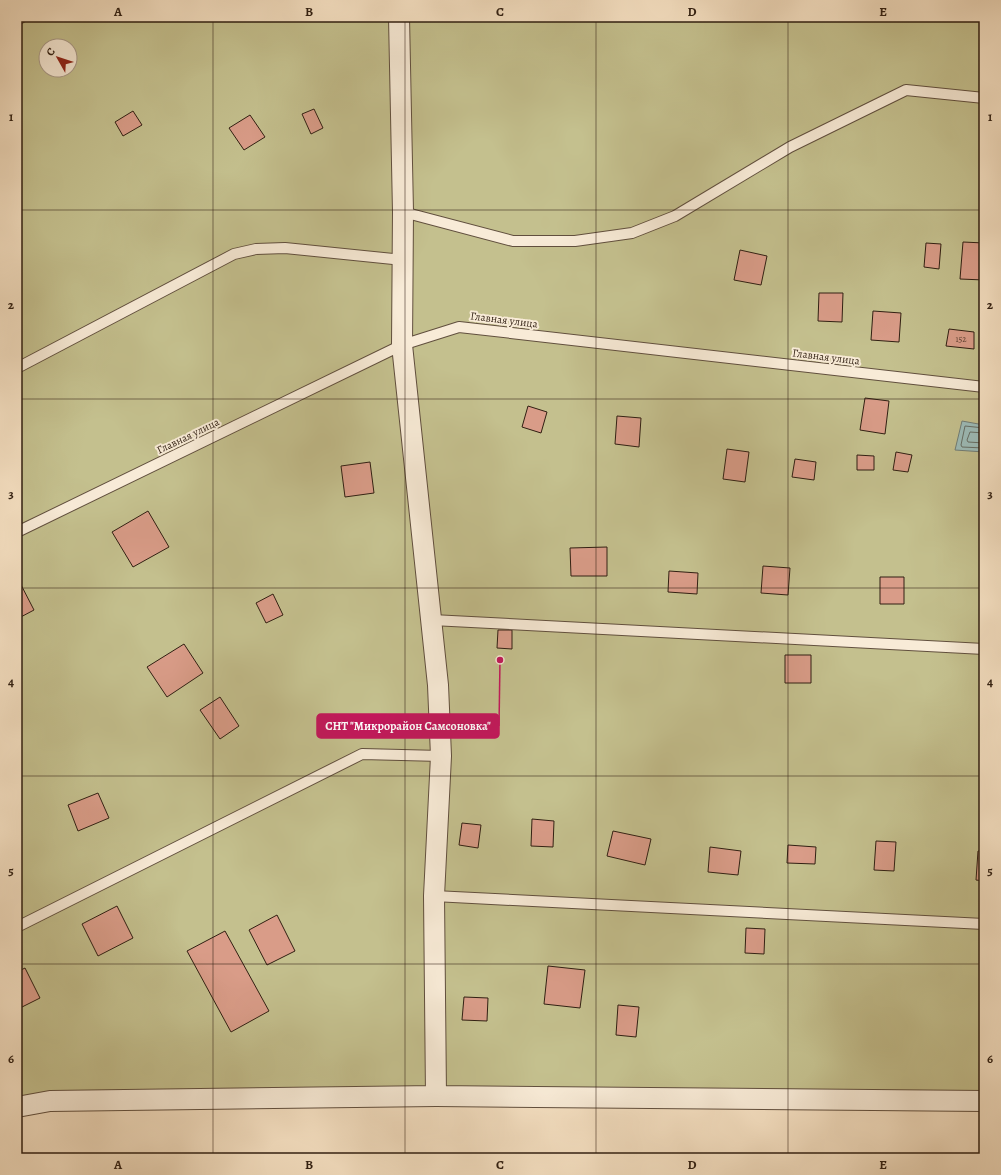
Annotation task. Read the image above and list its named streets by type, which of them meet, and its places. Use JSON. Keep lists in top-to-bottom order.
{
  "streets": {
    "lane": ["Главная улица"]
  },
  "places": ["СНТ \"Микрорайон Самсоновка\""],
  "house_numbers": ["152"],
  "north": "top left",
  "grid": {
    "columns": [
      "A",
      "B",
      "C",
      "D",
      "E"
    ],
    "rows": [
      "1",
      "2",
      "3",
      "4",
      "5",
      "6"
    ]
  }
}
